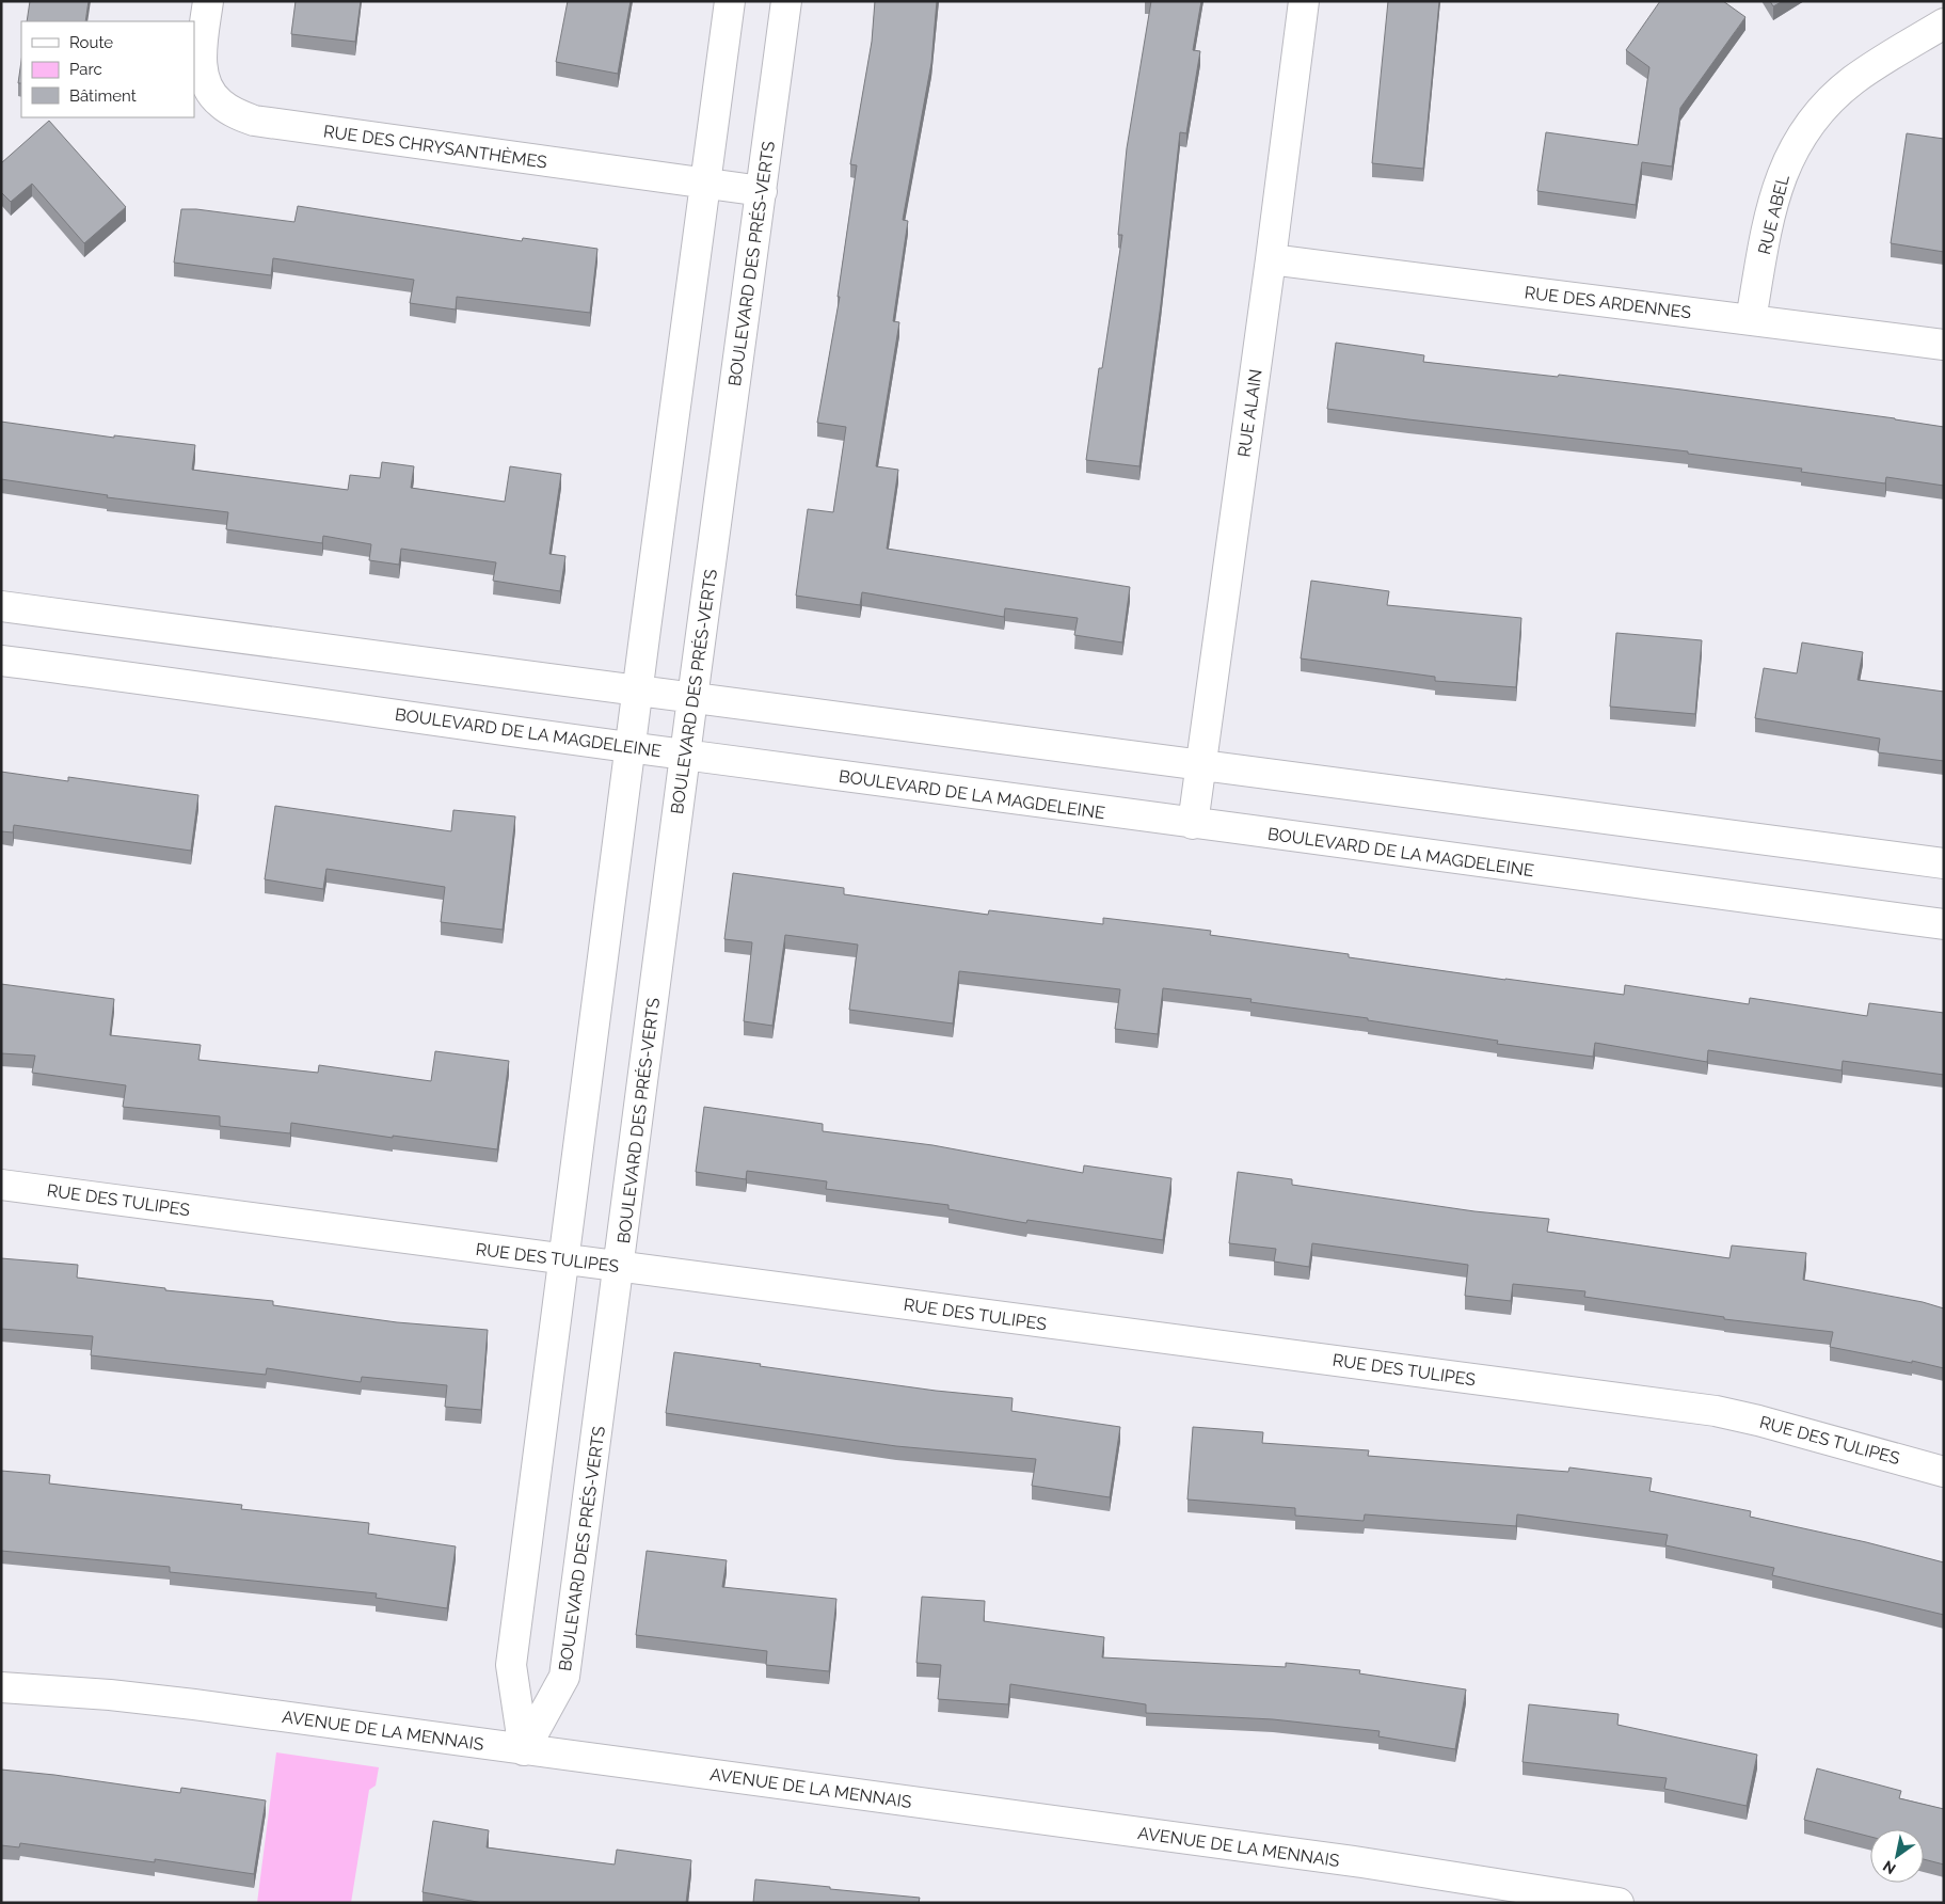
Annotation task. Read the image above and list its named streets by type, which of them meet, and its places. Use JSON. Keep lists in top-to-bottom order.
{
  "streets": {
    "street": [
      "RUE DES CHRYSANTHÈMES",
      "RUE ABEL",
      "BOULEVARD DES PRÉS-VERTS",
      "RUE DES ARDENNES",
      "RUE ALAIN",
      "BOULEVARD DE LA MAGDELEINE",
      "RUE DES TULIPES",
      "AVENUE DE LA MENNAIS"
    ]
  },
  "crossings": [
    ["RUE DES CHRYSANTHÈMES", "BOULEVARD DES PRÉS-VERTS"],
    ["RUE ABEL", "RUE DES ARDENNES"],
    ["BOULEVARD DES PRÉS-VERTS", "BOULEVARD DE LA MAGDELEINE"],
    ["BOULEVARD DES PRÉS-VERTS", "RUE DES TULIPES"],
    ["BOULEVARD DES PRÉS-VERTS", "AVENUE DE LA MENNAIS"],
    ["RUE DES ARDENNES", "RUE ALAIN"],
    ["RUE ALAIN", "BOULEVARD DE LA MAGDELEINE"]
  ],
  "legend": ["Route", "Parc", "Bâtiment"],
  "north": "bottom left"
}
